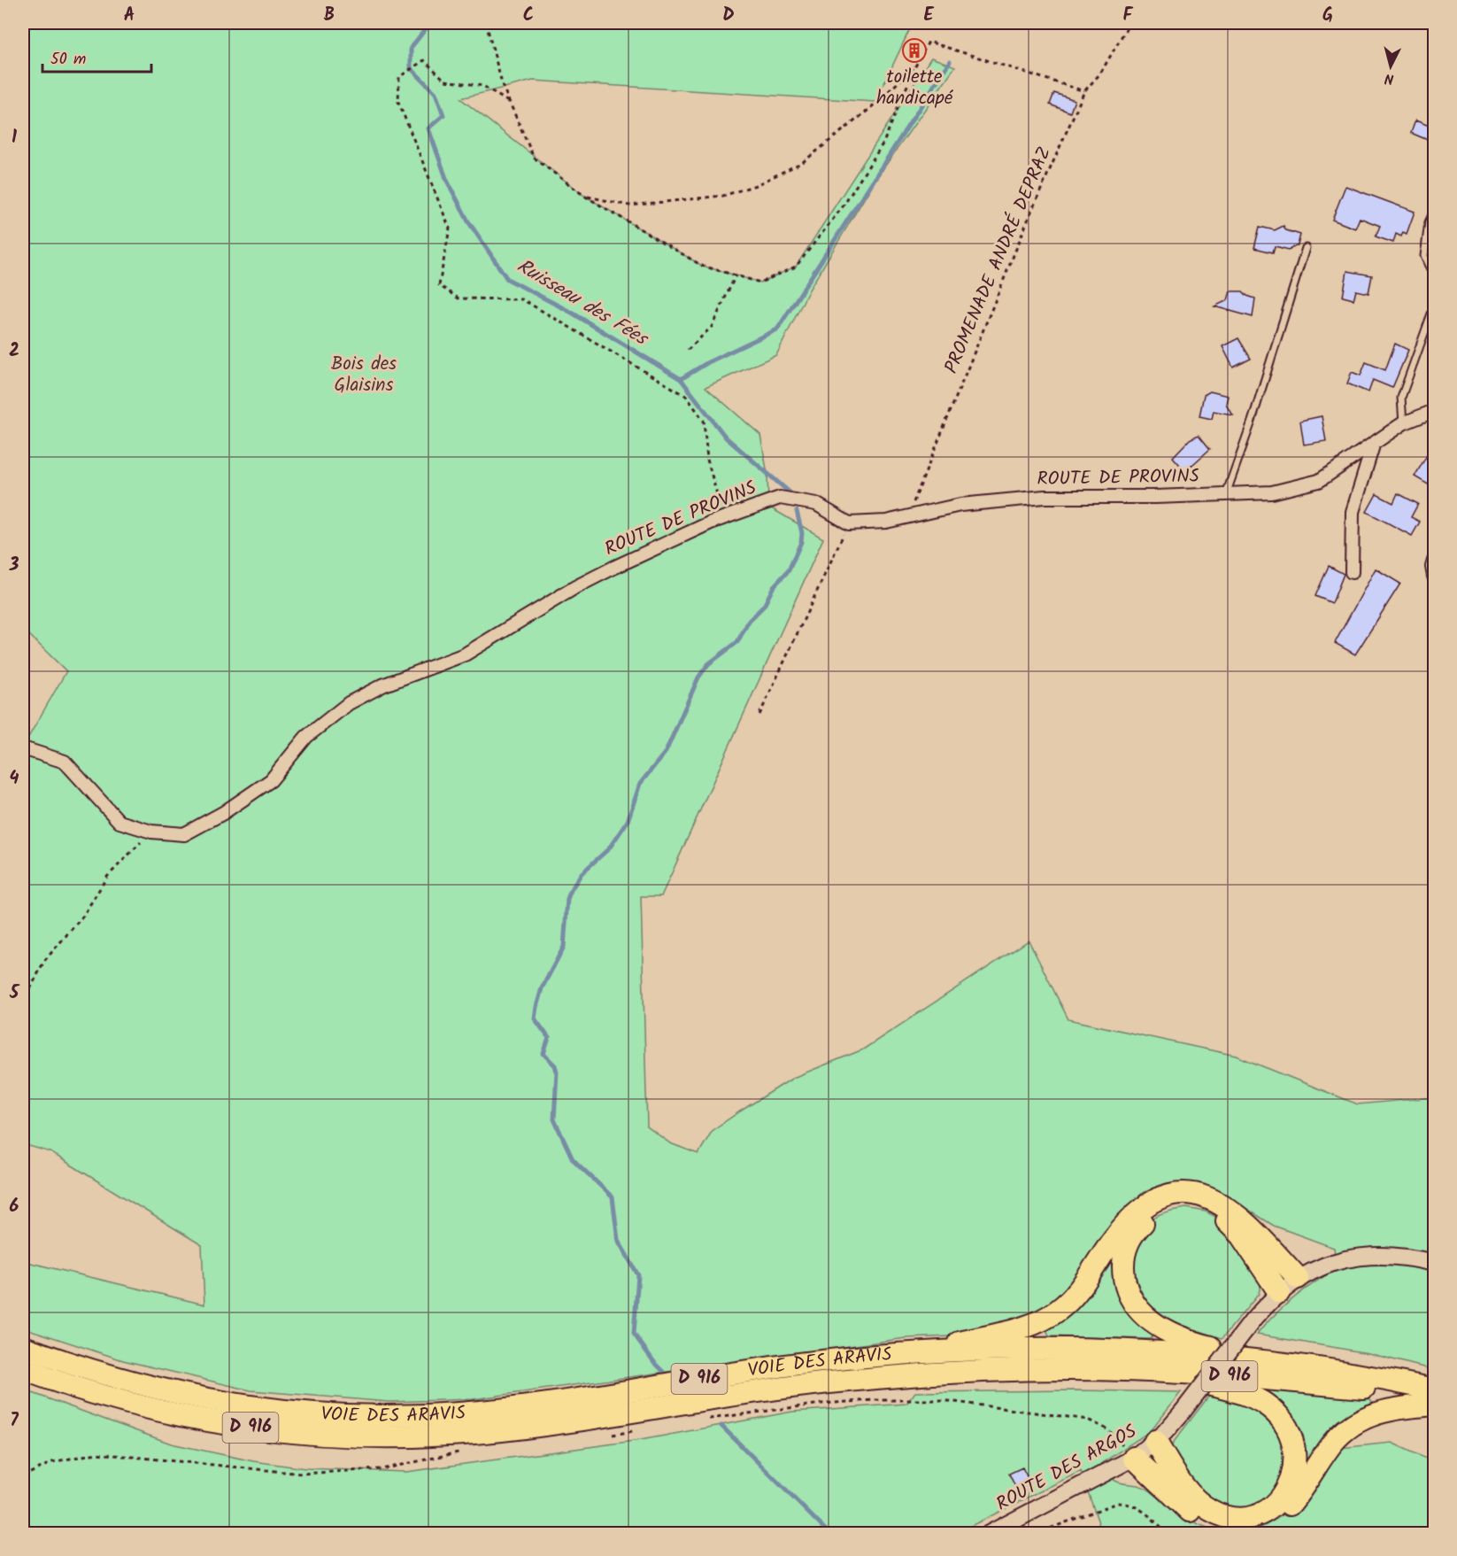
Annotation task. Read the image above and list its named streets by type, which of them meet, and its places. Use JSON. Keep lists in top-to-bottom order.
{
  "streets": {
    "highway": ["VOIE DES ARAVIS", "D 916"],
    "street": ["ROUTE DE PROVINS", "ROUTE DES ARGOS"],
    "path": ["PROMENADE ANDRÉ DEPRAZ"]
  },
  "crossings": [
    ["PROMENADE ANDRÉ DEPRAZ", "ROUTE DE PROVINS"]
  ],
  "water": ["Ruisseau des Fées"],
  "parks": ["Bois des Glaisins"],
  "places": {
    "building": ["toilette handicapé"]
  },
  "scale_bar": "50 m",
  "north": "bottom",
  "grid": {
    "columns": [
      "A",
      "B",
      "C",
      "D",
      "E",
      "F",
      "G"
    ],
    "rows": [
      "1",
      "2",
      "3",
      "4",
      "5",
      "6",
      "7"
    ]
  }
}
